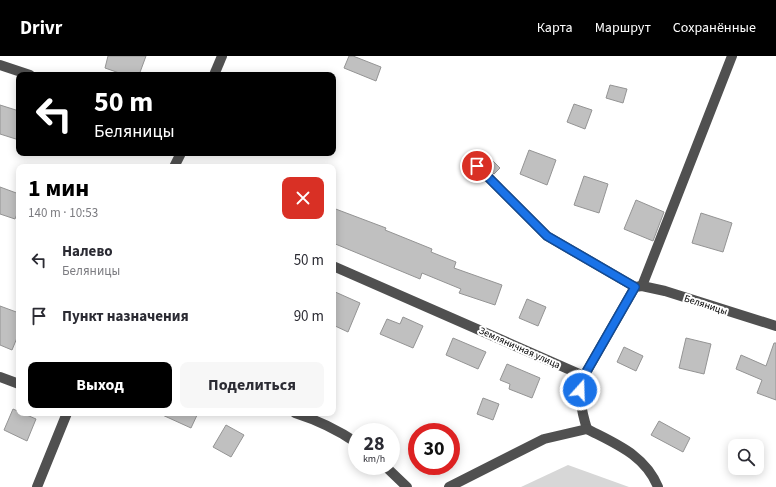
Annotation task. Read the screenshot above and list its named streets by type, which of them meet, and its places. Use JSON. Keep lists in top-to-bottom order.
{
  "streets": {
    "street": ["Беляницы", "Земляничная улица"]
  },
  "page": {
    "header": "Drivr",
    "nav": ["Карта", "Маршрут", "Сохранённые"],
    "turn": ["50 m", "Беляницы"],
    "heading": ["1 мин", "140 m · 10:53"],
    "list": [
      {
        "name": "Налево",
        "note": "Беляницы",
        "value": "50 m"
      },
      {
        "name": "Пункт назначения",
        "value": "90 m"
      }
    ],
    "buttons": ["Выход", "Поделиться"],
    "speed": "28 km/h",
    "limit": "30"
  }
}
